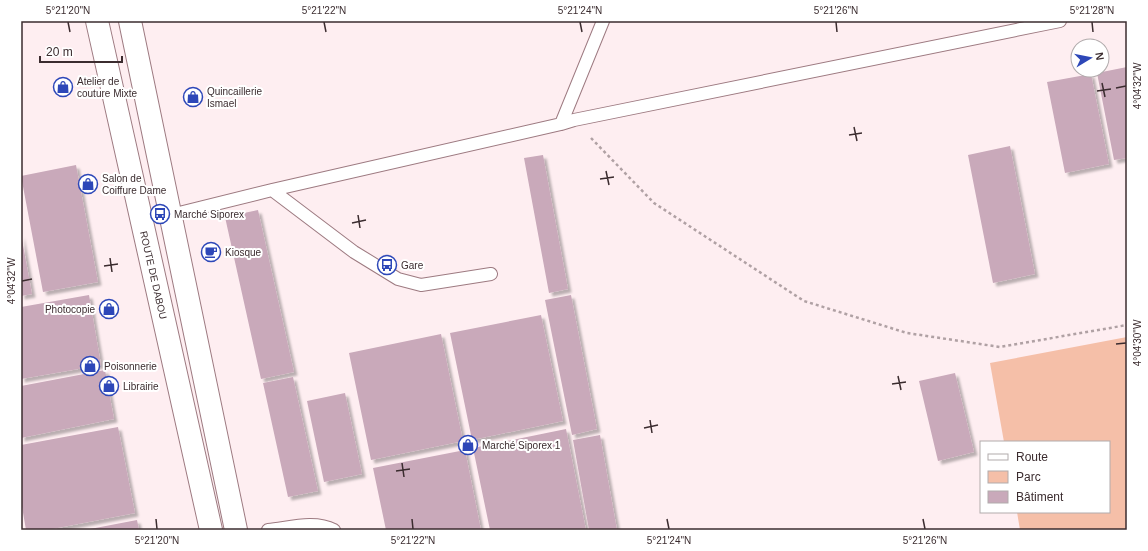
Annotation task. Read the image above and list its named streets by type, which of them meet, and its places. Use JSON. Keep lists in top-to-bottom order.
{
  "streets": {
    "street": ["ROUTE DE DABOU"]
  },
  "places": {
    "shop": [
      "Atelier de couture Mixte",
      "Quincaillerie Ismael",
      "Salon de Coiffure Dame",
      "Photocopie",
      "Poisonnerie",
      "Librairie",
      "Marché Siporex 1"
    ],
    "bus stop": ["Marché Siporex", "Gare"],
    "cafe": ["Kiosque"]
  },
  "legend": ["Route", "Parc", "Bâtiment"],
  "scale_bar": "20 m",
  "north": "right",
  "coordinates": [
    "5°21'20\"N",
    "5°21'22\"N",
    "5°21'24\"N",
    "5°21'26\"N",
    "5°21'28\"N",
    "4°04'32\"W",
    "4°04'30\"W"
  ]
}
